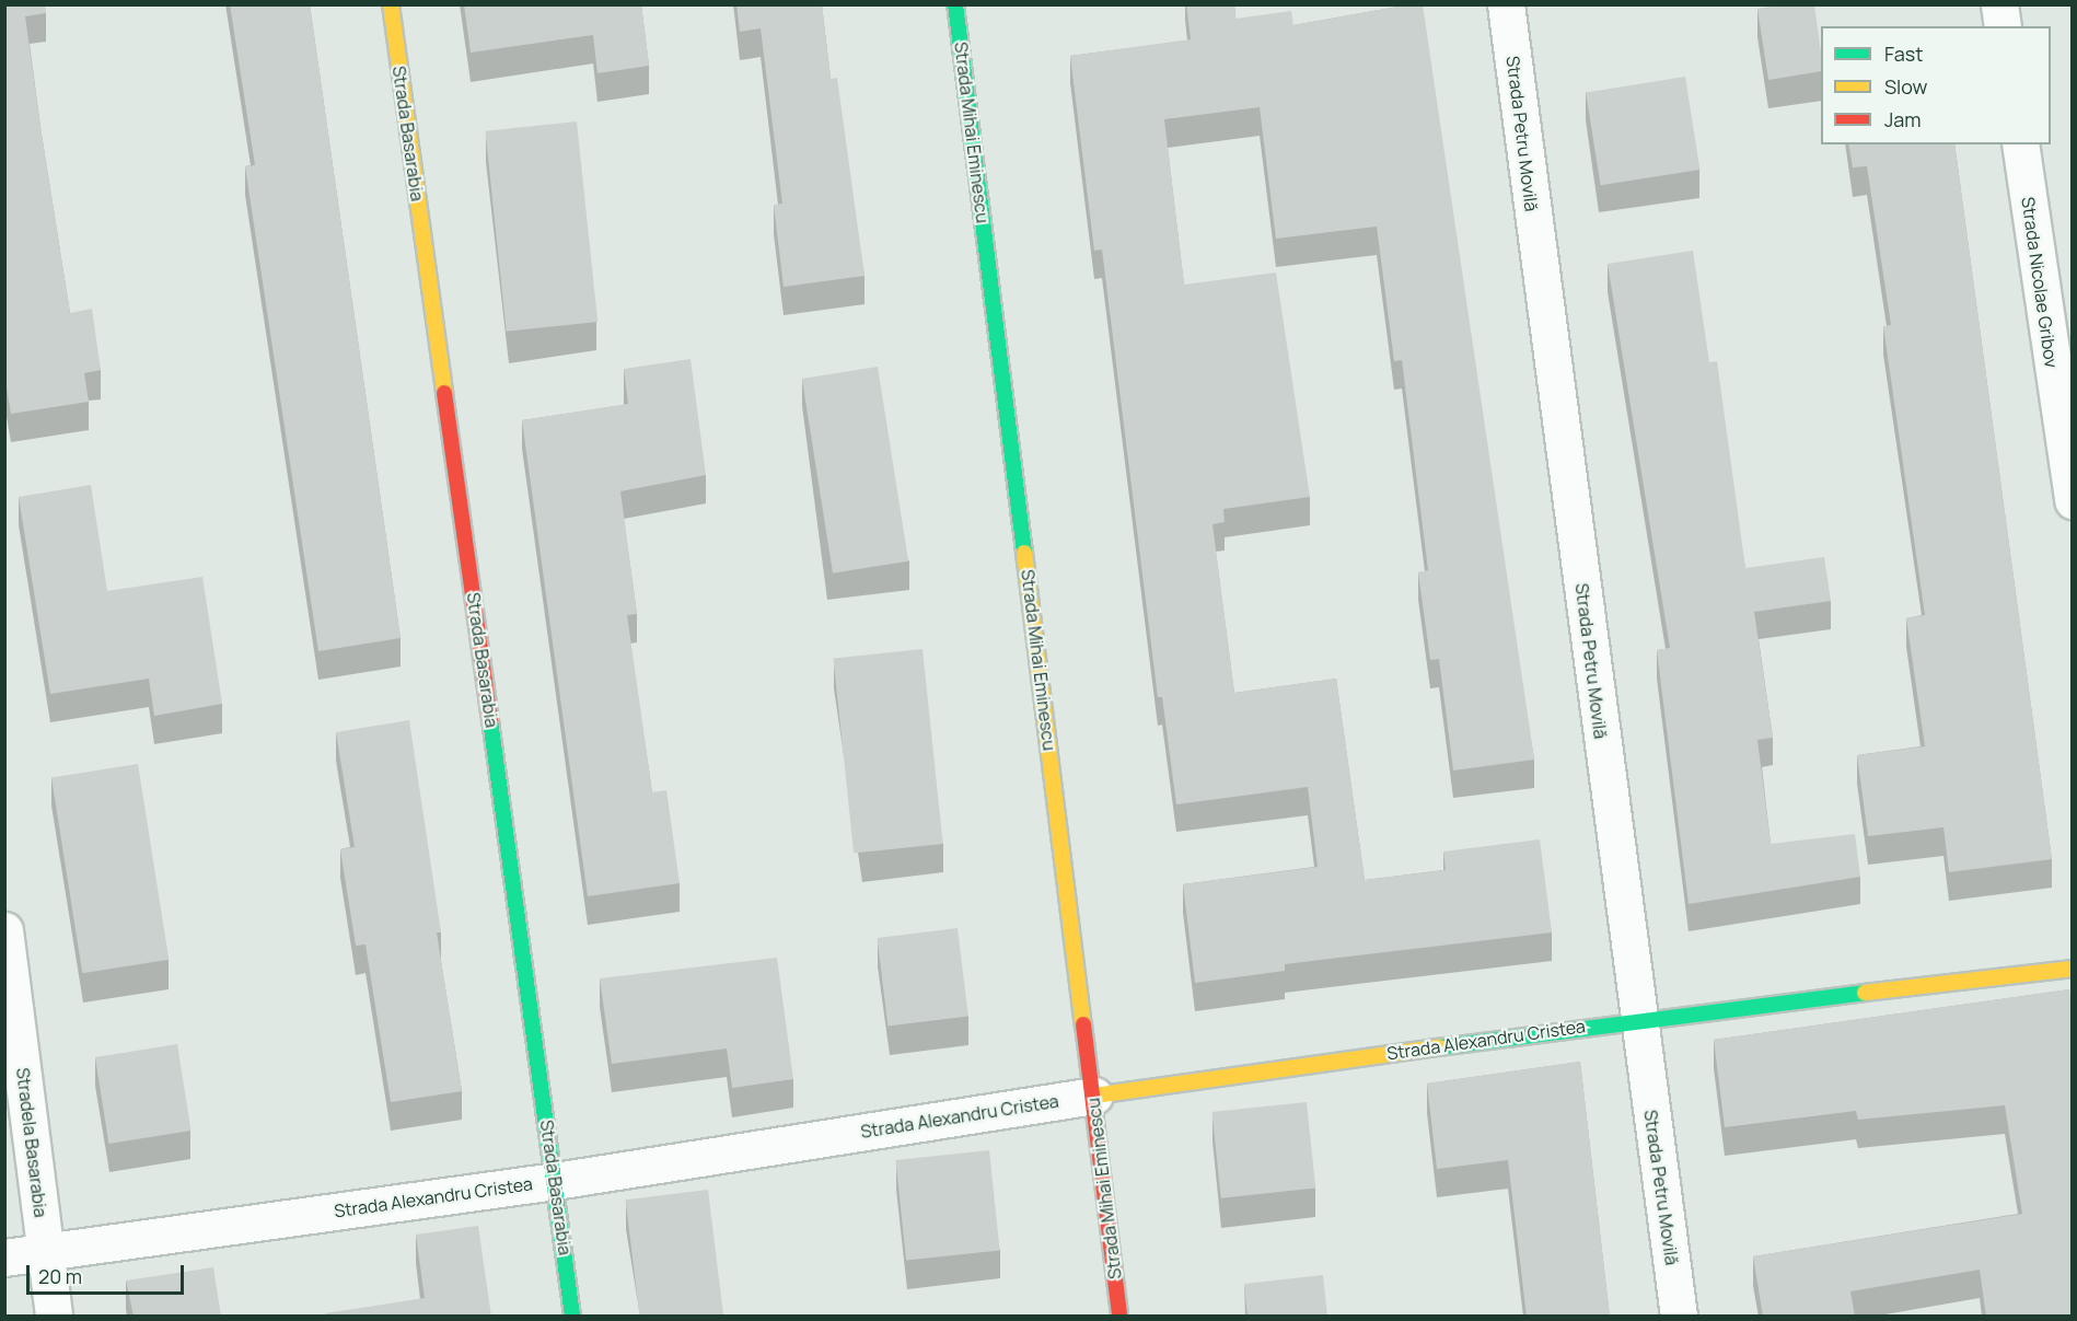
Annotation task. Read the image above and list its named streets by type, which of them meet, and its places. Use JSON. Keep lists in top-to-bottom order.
{
  "streets": {
    "street": [
      "Strada Mihai Eminescu",
      "Strada Basarabia",
      "Strada Petru Movilă",
      "Strada Nicolae Gribov",
      "Strada Alexandru Cristea",
      "Stradela Basarabia"
    ]
  },
  "crossings": [
    ["Strada Mihai Eminescu", "Strada Alexandru Cristea"],
    ["Strada Basarabia", "Strada Alexandru Cristea"],
    ["Strada Petru Movilă", "Strada Alexandru Cristea"],
    ["Strada Alexandru Cristea", "Stradela Basarabia"]
  ],
  "legend": ["Fast", "Slow", "Jam"],
  "scale_bar": "20 m"
}
